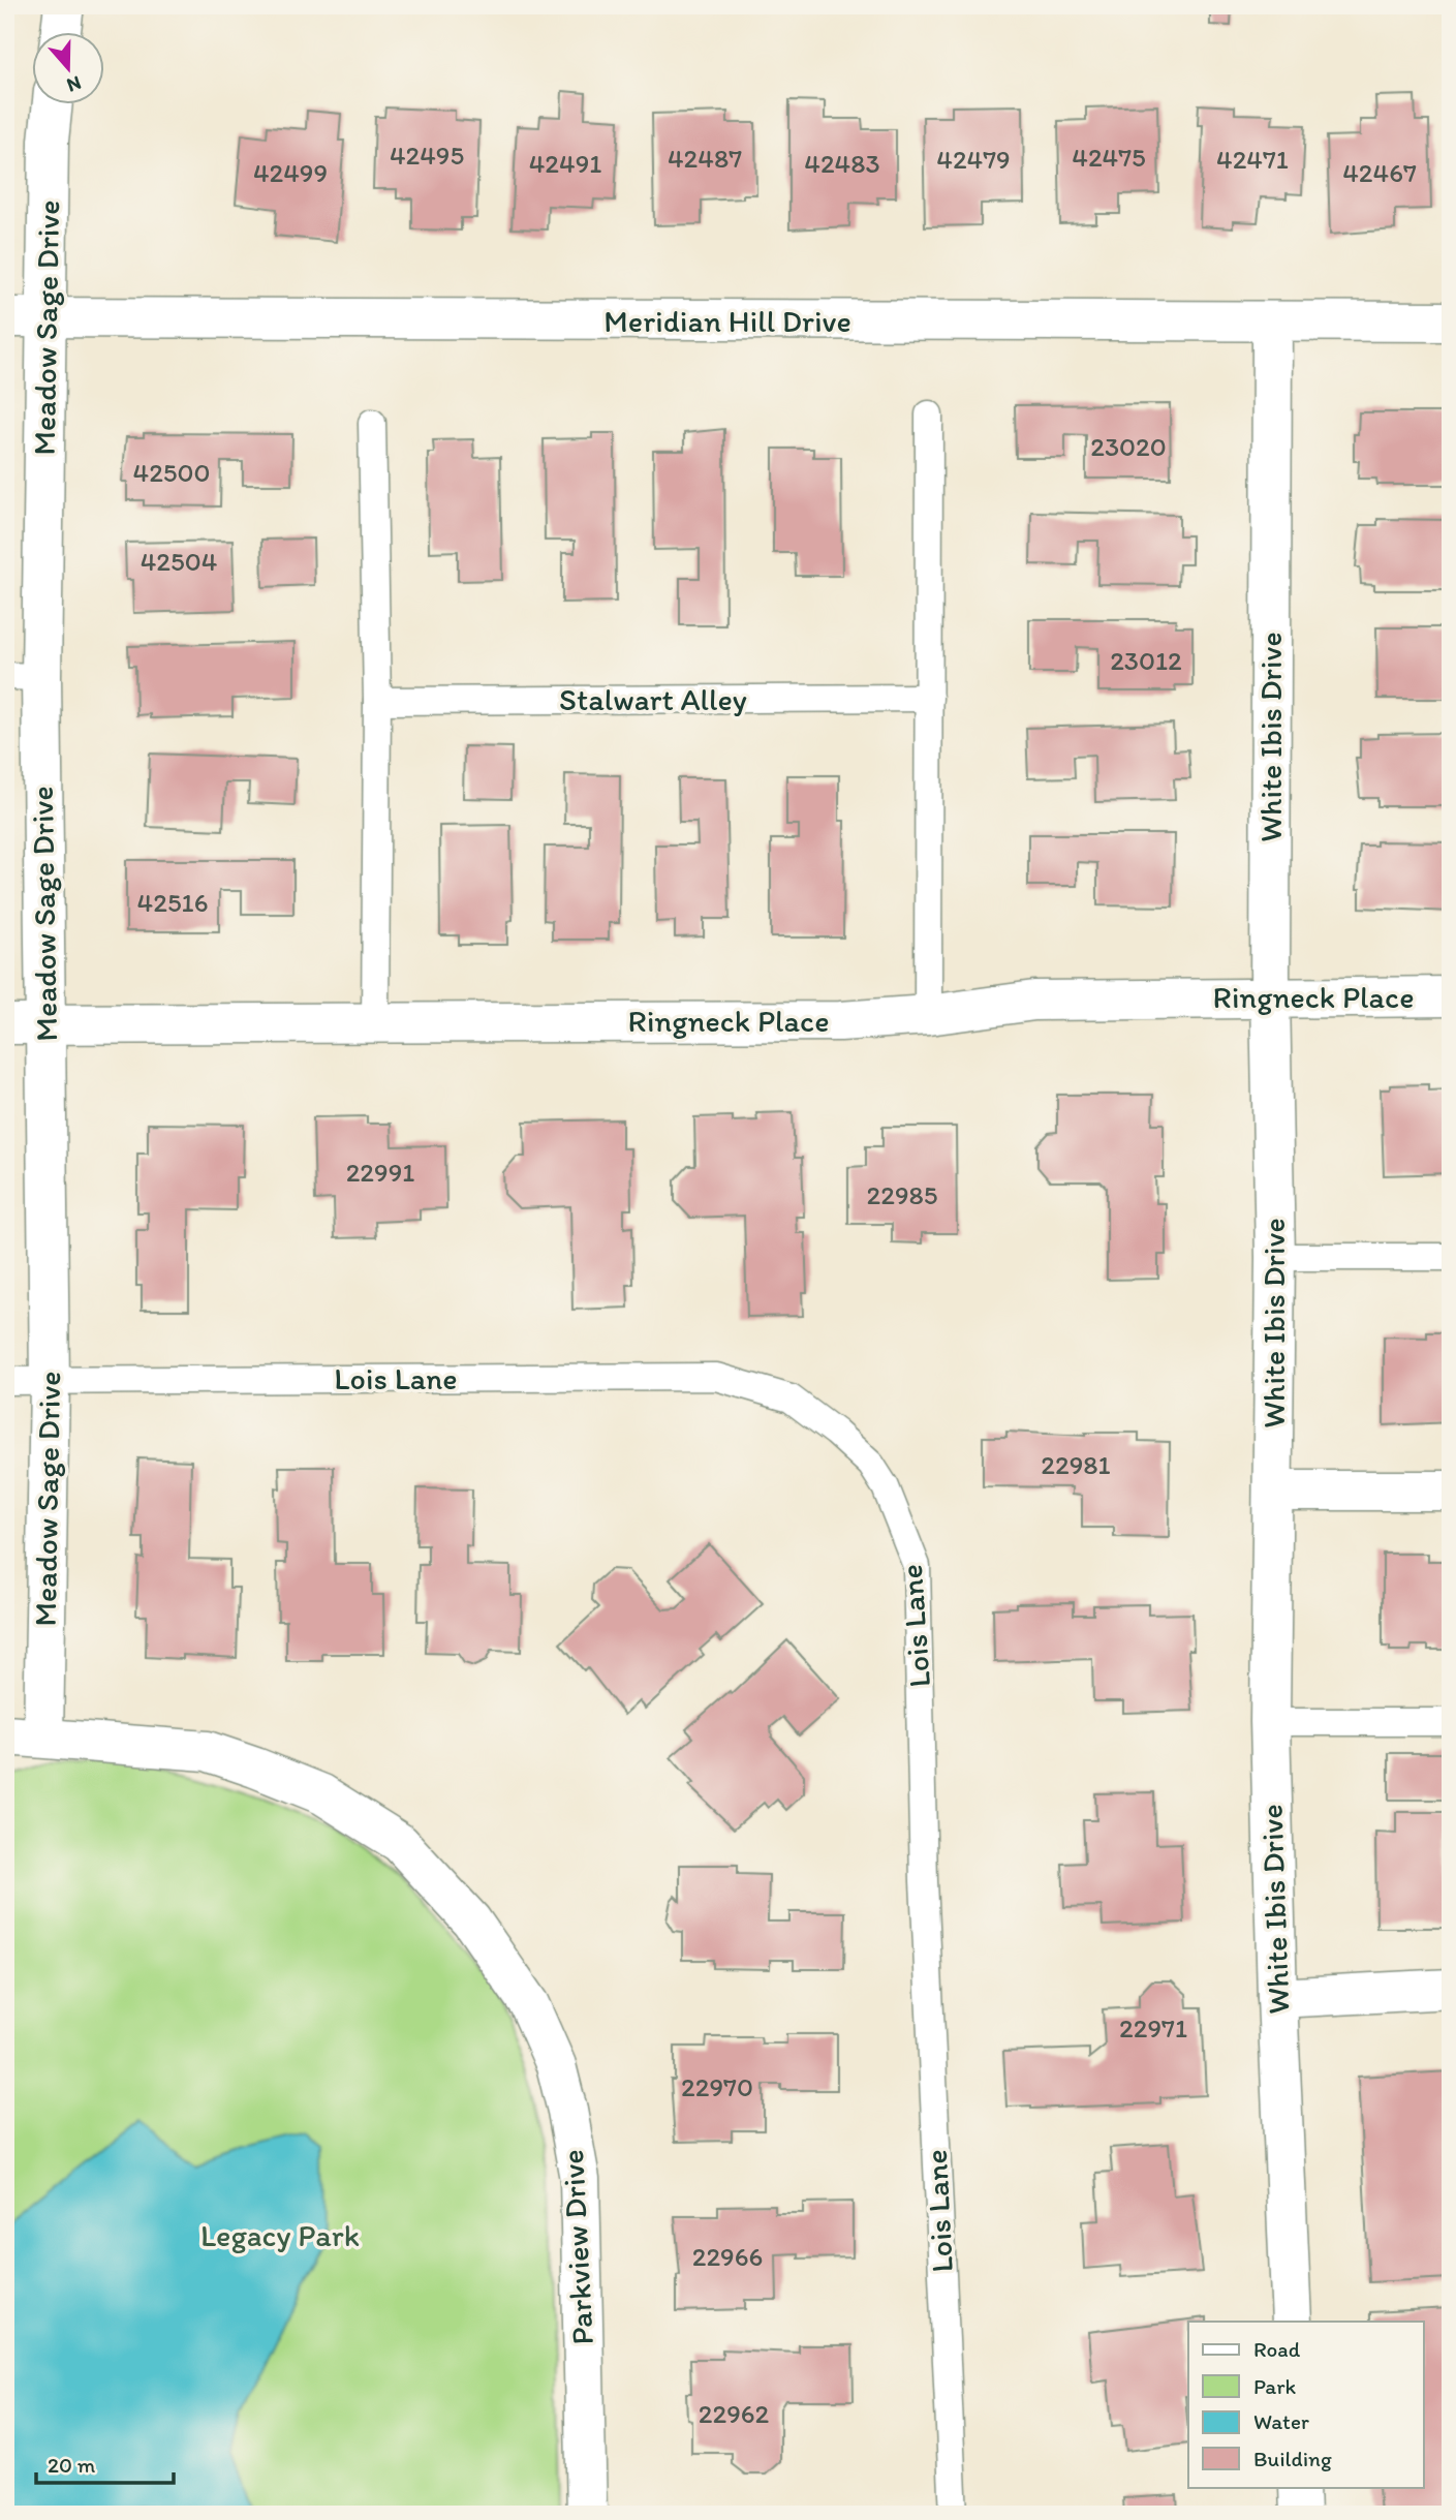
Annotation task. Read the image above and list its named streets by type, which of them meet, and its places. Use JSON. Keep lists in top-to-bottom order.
{
  "streets": {
    "street": [
      "Meridian Hill Drive",
      "Meadow Sage Drive",
      "White Ibis Drive",
      "Ringneck Place",
      "Parkview Drive"
    ],
    "lane": ["Stalwart Alley", "Lois Lane"]
  },
  "crossings": [
    ["Meridian Hill Drive", "Meadow Sage Drive"],
    ["Meridian Hill Drive", "White Ibis Drive"],
    ["Meadow Sage Drive", "Ringneck Place"],
    ["Meadow Sage Drive", "Lois Lane"],
    ["Meadow Sage Drive", "Parkview Drive"],
    ["White Ibis Drive", "Ringneck Place"]
  ],
  "parks": ["Legacy Park"],
  "house_numbers": [
    "42495",
    "42475",
    "42487",
    "42479",
    "42471",
    "42491",
    "42483",
    "42499",
    "42467",
    "23020",
    "42500",
    "42504",
    "23012",
    "42516",
    "22991",
    "22985",
    "22981",
    "22971",
    "22970",
    "22966",
    "22962"
  ],
  "legend": [
    "Road",
    "Park",
    "Water",
    "Building"
  ],
  "scale_bar": "20 m",
  "north": "bottom"
}
